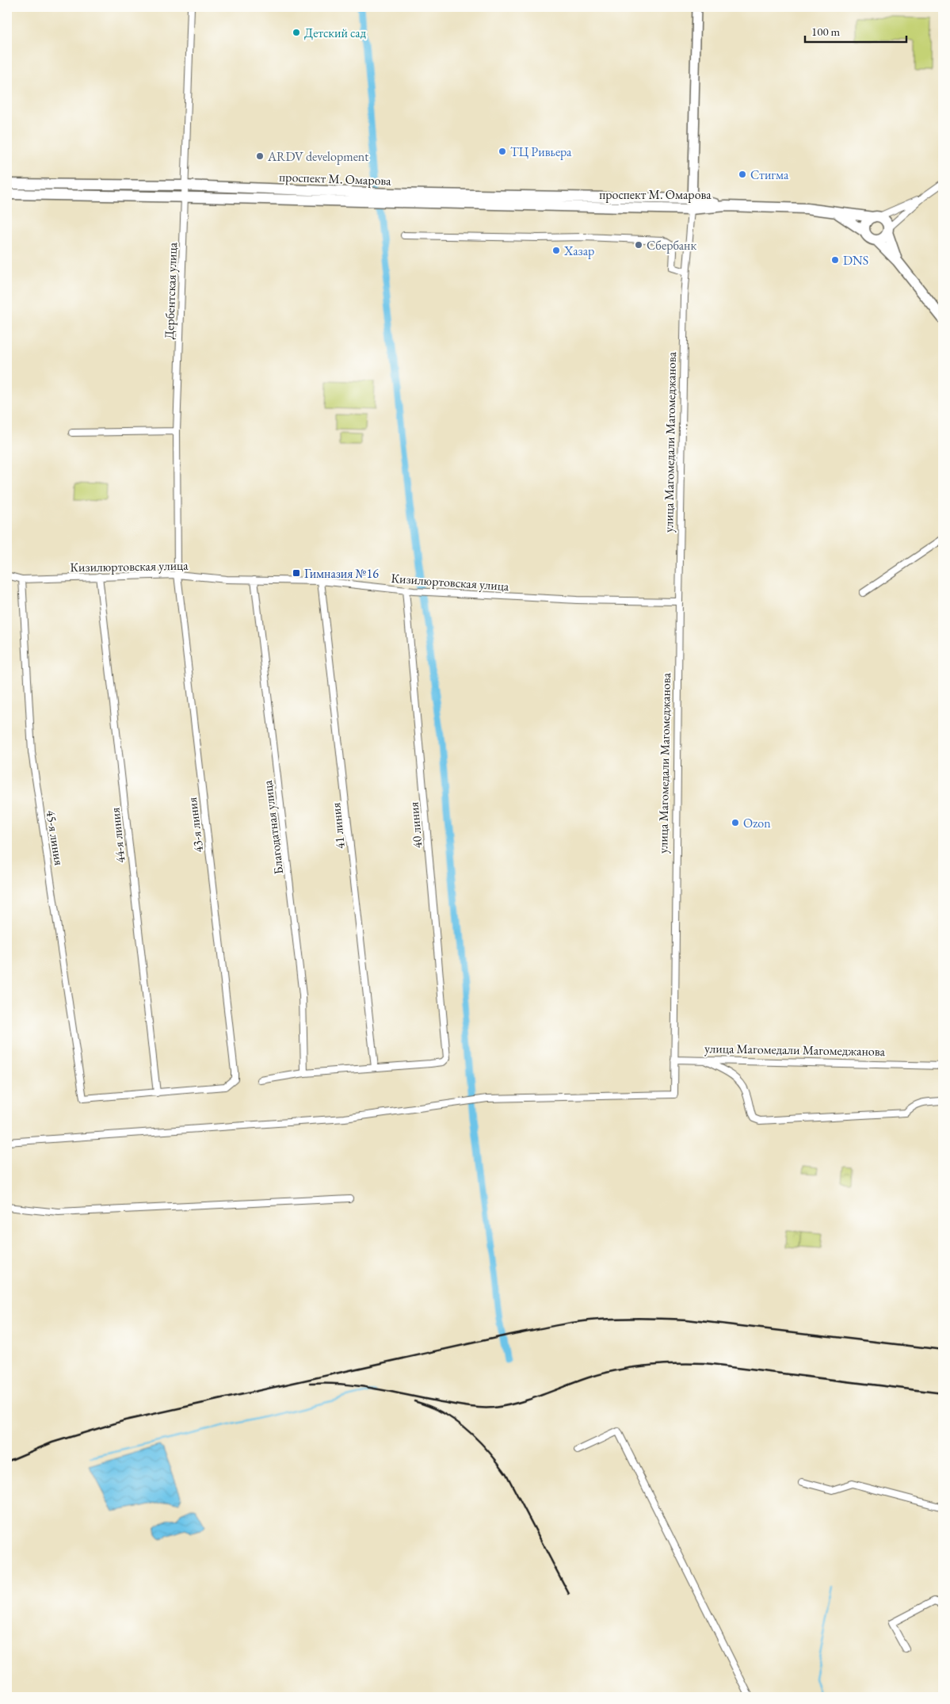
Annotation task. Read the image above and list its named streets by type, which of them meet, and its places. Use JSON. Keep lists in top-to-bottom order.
{
  "streets": {
    "main road": ["проспект М. Омарова"],
    "street": [
      "Дербентская улица",
      "улица Магомедали Магомеджановa",
      "Кизилюртовская улица",
      "43-я линия",
      "40 линия",
      "41 линия",
      "Благодатная улица",
      "44-я линия",
      "45-я линия"
    ]
  },
  "crossings": [
    ["проспект М. Омарова", "Дербентская улица"],
    ["проспект М. Омарова", "улица Магомедали Магомеджановa"],
    ["Дербентская улица", "Кизилюртовская улица"],
    ["Дербентская улица", "43-я линия"],
    ["улица Магомедали Магомеджановa", "Кизилюртовская улица"],
    ["Кизилюртовская улица", "43-я линия"],
    ["Кизилюртовская улица", "40 линия"],
    ["Кизилюртовская улица", "41 линия"],
    ["Кизилюртовская улица", "Благодатная улица"],
    ["Кизилюртовская улица", "44-я линия"],
    ["Кизилюртовская улица", "45-я линия"],
    ["43-я линия", "44-я линия"],
    ["43-я линия", "45-я линия"],
    ["40 линия", "41 линия"],
    ["44-я линия", "45-я линия"]
  ],
  "places": {
    "other": [
      "Детский сад",
      "ТЦ Ривьера",
      "ARDV development",
      "Стигма",
      "Сбербанк",
      "Хазар",
      "DNS",
      "Ozon"
    ],
    "transit": ["Гимназия №16"]
  },
  "scale_bar": "100 m"
}
